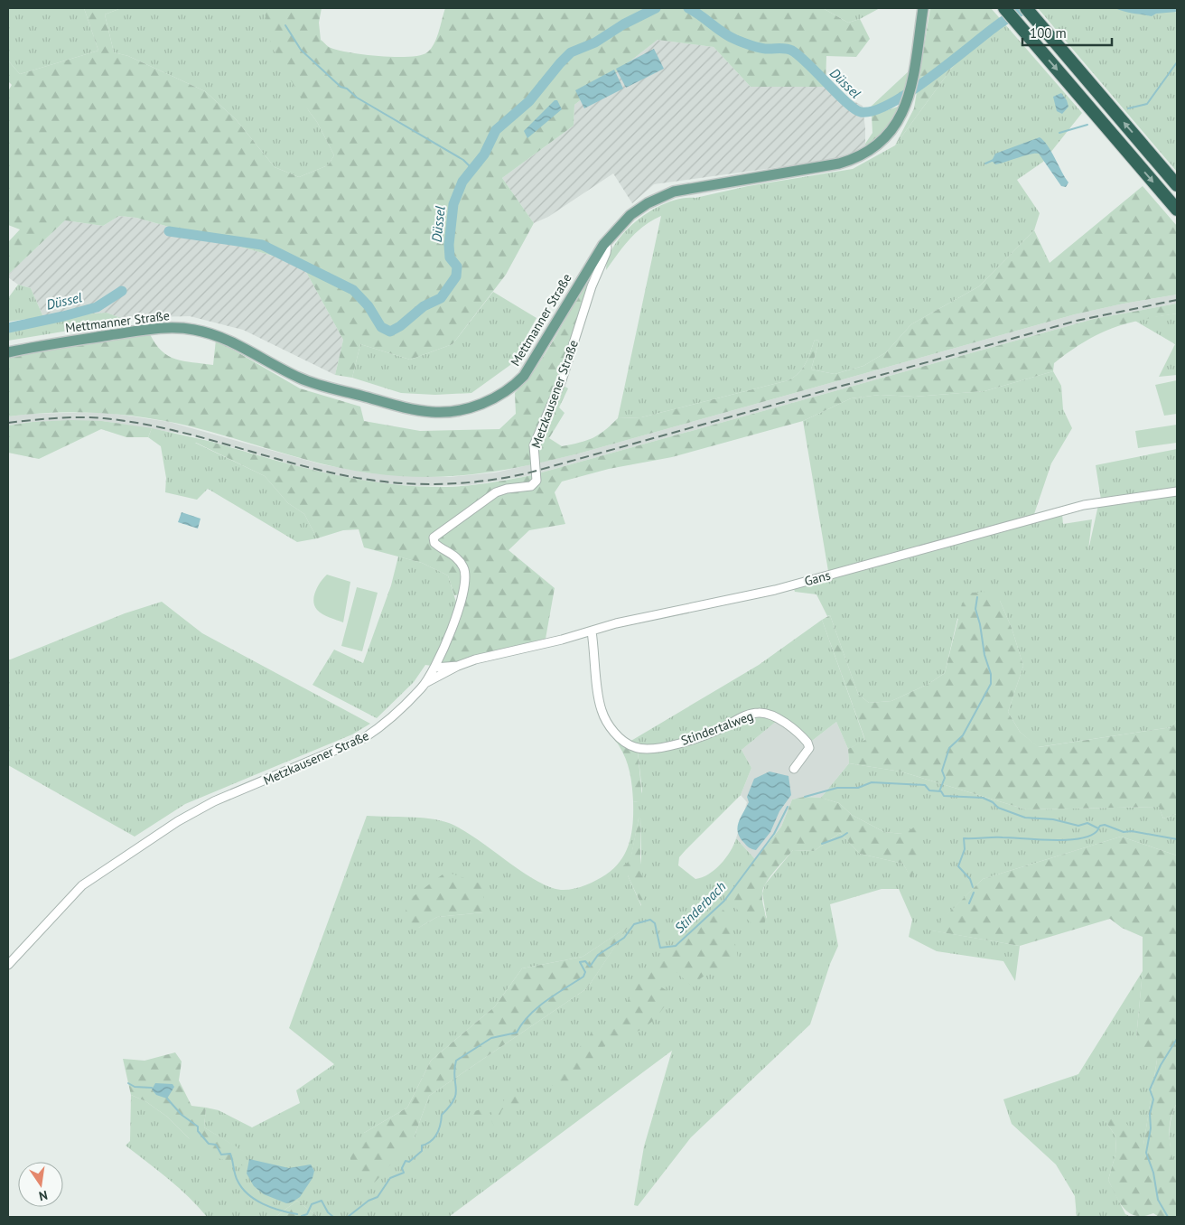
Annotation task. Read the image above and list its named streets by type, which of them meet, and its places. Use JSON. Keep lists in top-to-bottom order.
{
  "streets": {
    "main road": ["Mettmanner Straße"],
    "street": ["Metzkausener Straße", "Gans", "Stindertalweg"]
  },
  "crossings": [
    ["Mettmanner Straße", "Metzkausener Straße"],
    ["Metzkausener Straße", "Gans"],
    ["Gans", "Stindertalweg"]
  ],
  "water": ["Düssel", "Stinderbach"],
  "scale_bar": "100 m",
  "north": "bottom"
}
